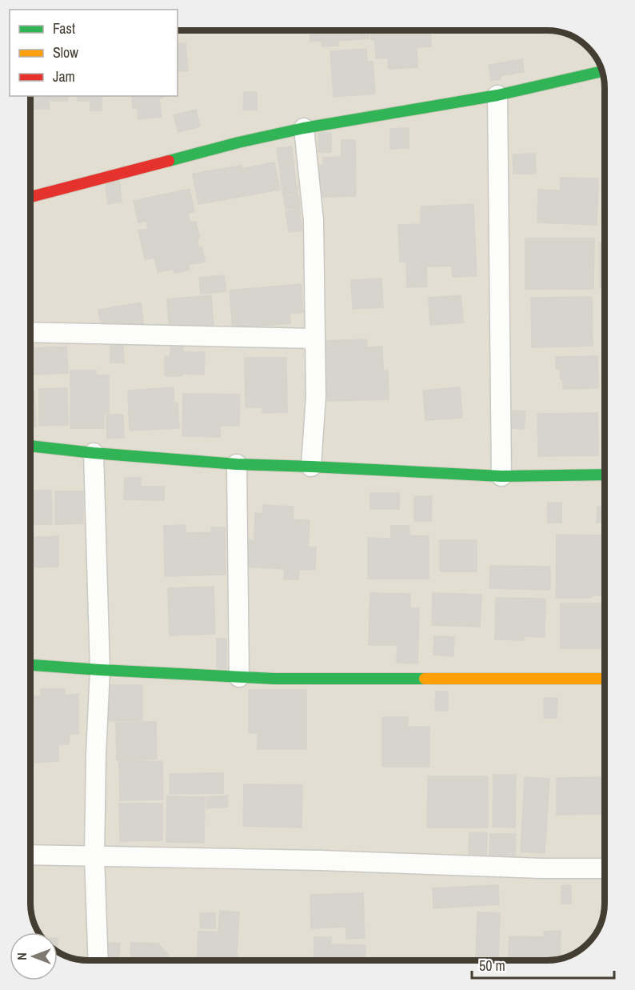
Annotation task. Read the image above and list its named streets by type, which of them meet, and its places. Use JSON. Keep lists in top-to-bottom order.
{
  "legend": ["Fast", "Slow", "Jam"],
  "scale_bar": "50 m",
  "north": "left"
}
